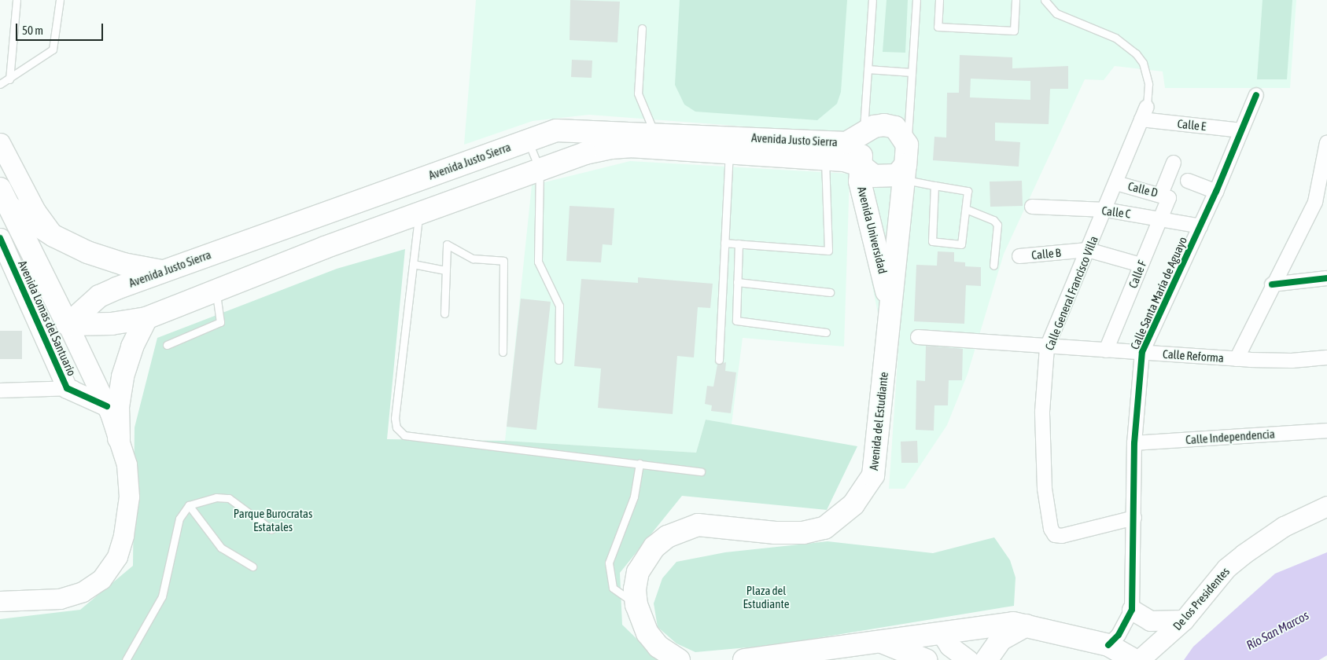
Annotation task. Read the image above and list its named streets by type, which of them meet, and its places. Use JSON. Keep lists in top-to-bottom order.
{
  "streets": {
    "main road": [
      "Avenida Justo Sierra",
      "Avenida Universidad",
      "Avenida Lomas del Santuario",
      "Avenida del Estudiante",
      "De los Presidentes"
    ],
    "street": [
      "Calle E",
      "Calle D",
      "Calle C",
      "Calle B",
      "Calle F",
      "Calle General Francisco Villa",
      "Calle Santa María de Aguayo",
      "Calle Reforma",
      "Calle Independencia"
    ]
  },
  "crossings": [
    ["Calle E", "Calle General Francisco Villa"],
    ["Calle E", "Calle Santa María de Aguayo"],
    ["Avenida Justo Sierra", "Avenida Universidad"],
    ["Avenida Justo Sierra", "Avenida Lomas del Santuario"],
    ["Calle D", "Calle F"],
    ["Calle D", "Calle General Francisco Villa"],
    ["Calle C", "Calle F"],
    ["Calle C", "Calle General Francisco Villa"],
    ["Calle C", "Calle Santa María de Aguayo"],
    ["Avenida Universidad", "Avenida del Estudiante"],
    ["Calle B", "Calle F"],
    ["Calle B", "Calle General Francisco Villa"],
    ["Calle F", "Calle Reforma"],
    ["Calle General Francisco Villa", "Calle Santa María de Aguayo"],
    ["Calle General Francisco Villa", "Calle Reforma"],
    ["Calle Santa María de Aguayo", "Calle Reforma"],
    ["Calle Santa María de Aguayo", "Calle Independencia"]
  ],
  "water": ["Río San Marcos"],
  "parks": ["Parque Burocratas Estatales", "Plaza del Estudiante"],
  "scale_bar": "50 m"
}
